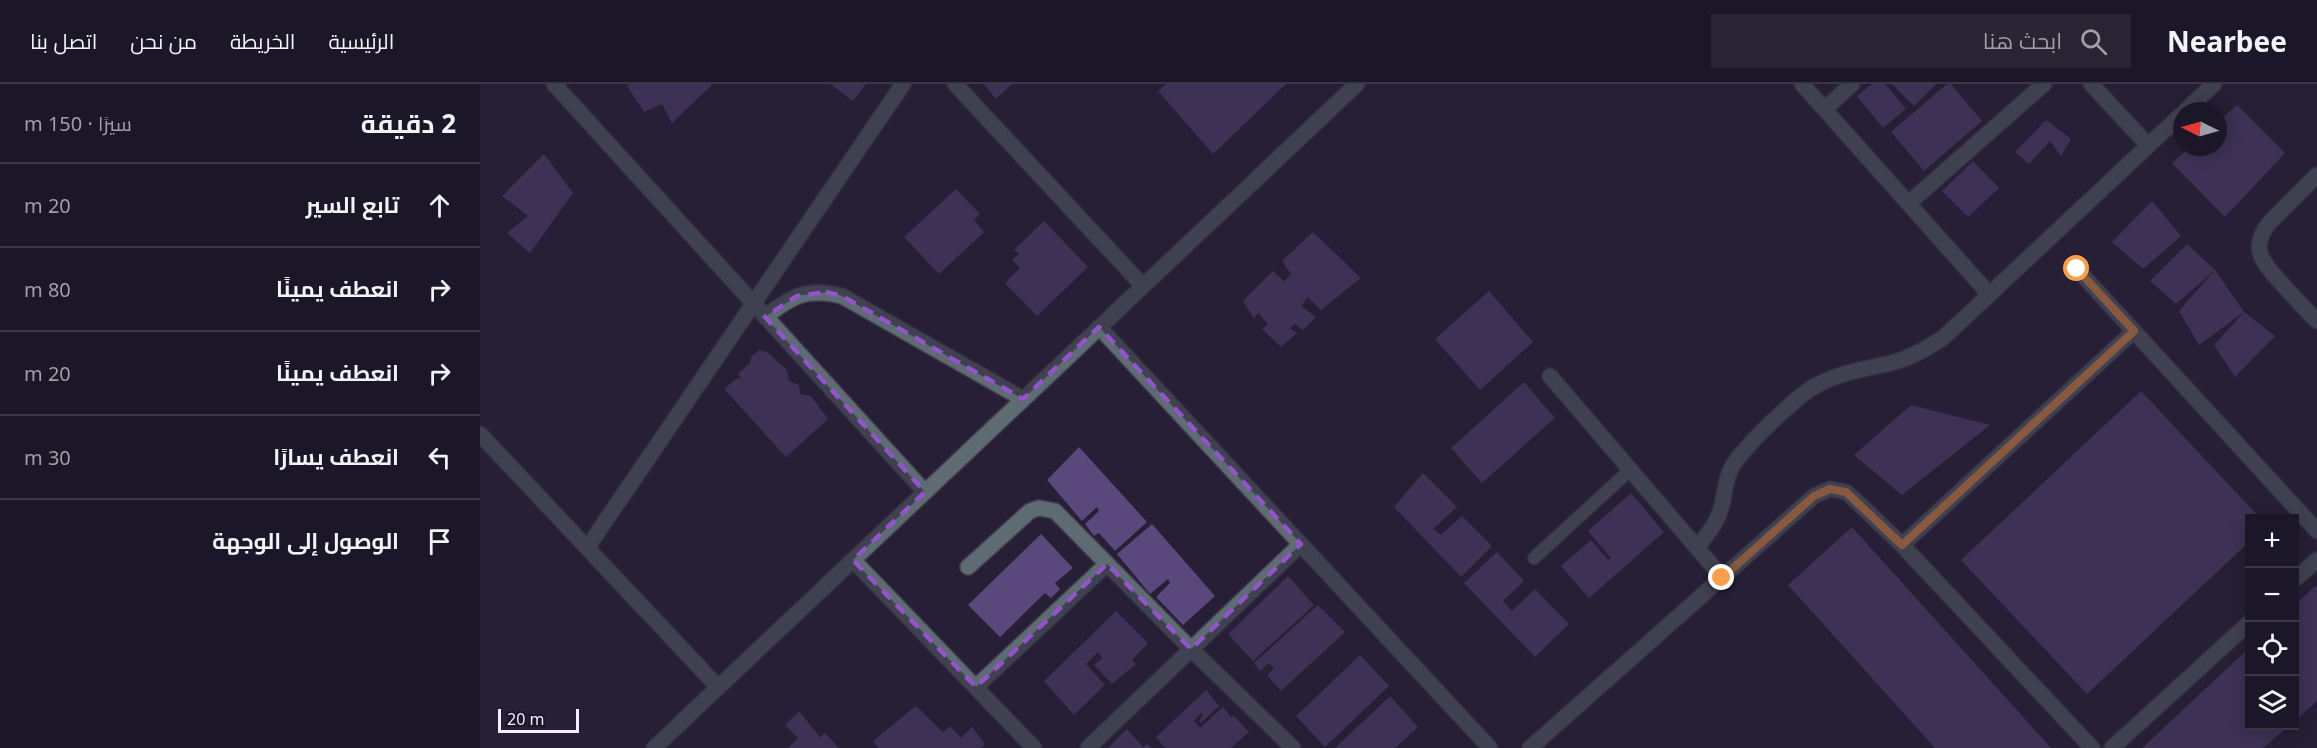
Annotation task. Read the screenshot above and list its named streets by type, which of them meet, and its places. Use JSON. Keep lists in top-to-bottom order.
{
  "scale_bar": "20 m",
  "north": "left",
  "page": {
    "header": "Nearbee",
    "search": "ابحث هنا",
    "nav": [
      "الرئيسية",
      "الخريطة",
      "من نحن",
      "اتصل بنا"
    ],
    "heading": ["2 دقيقة", "سيرًا · 150 m"],
    "list": [
      ["تابع السير", "20 m"],
      ["انعطف يمينًا", "80 m"],
      ["انعطف يمينًا", "20 m"],
      ["انعطف يسارًا", "30 m"],
      "الوصول إلى الوجهة"
    ],
    "map_buttons": ["+", "−"],
    "scale": "20 m"
  }
}
